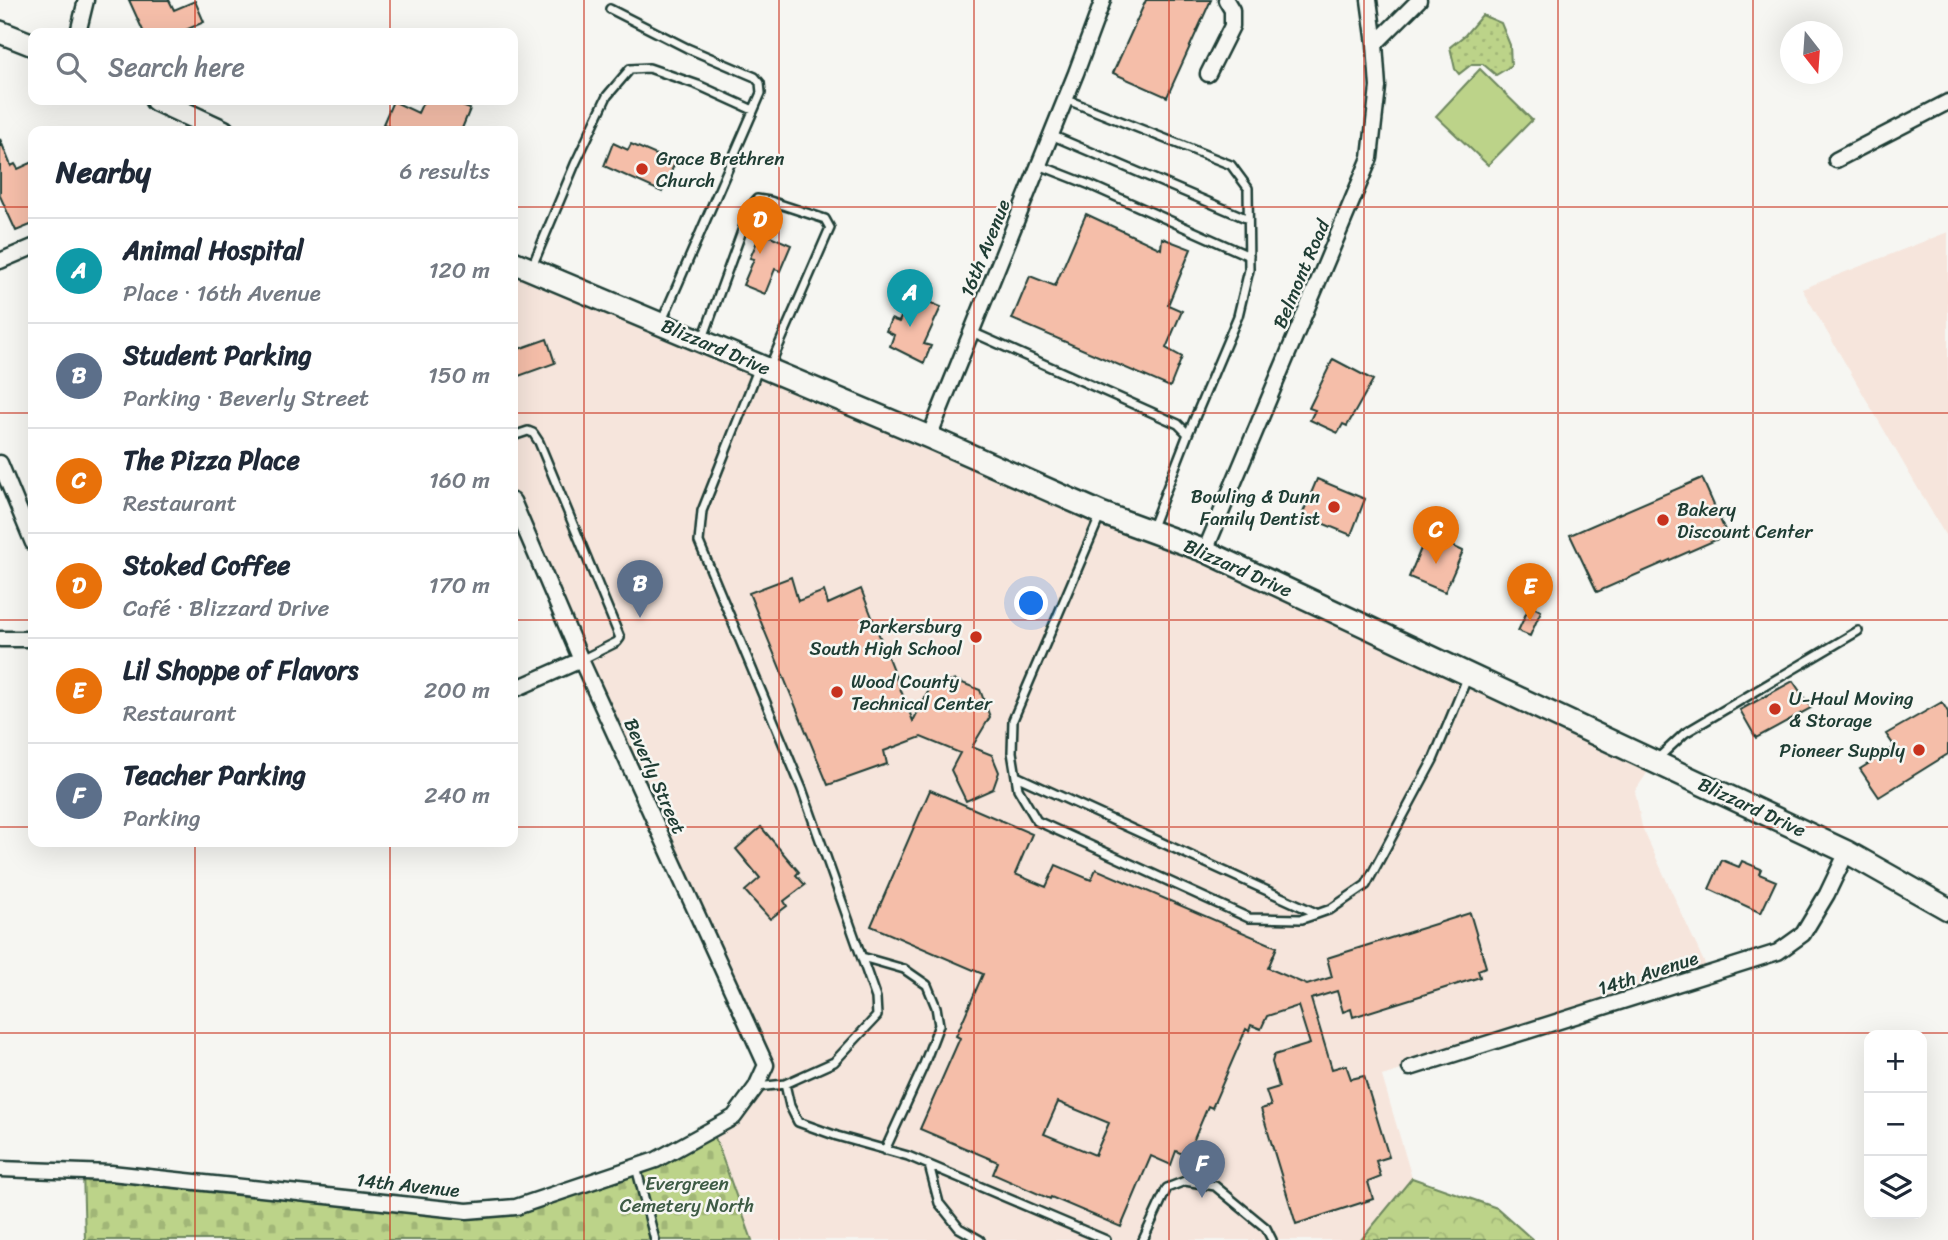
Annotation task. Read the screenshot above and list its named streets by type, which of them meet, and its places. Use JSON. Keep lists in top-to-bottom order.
{
  "streets": {
    "main road": ["Blizzard Drive"],
    "street": [
      "16th Avenue",
      "Belmont Road",
      "Beverly Street",
      "14th Avenue"
    ]
  },
  "crossings": [
    ["16th Avenue", "Blizzard Drive"],
    ["Belmont Road", "Blizzard Drive"],
    ["Blizzard Drive", "14th Avenue"],
    ["Beverly Street", "14th Avenue"]
  ],
  "parks": ["Evergreen Cemetery North"],
  "places": [
    "Grace Brethren Church",
    "Bowling & Dunn Family Dentist",
    "Bakery Discount Center",
    "Parkersburg South High School",
    "Wood County Technical Center",
    "U-Haul Moving & Storage",
    "Pioneer Supply"
  ],
  "north": "bottom",
  "page": {
    "search": "Search here",
    "heading": ["Nearby", "6 results"],
    "pins": [
      "D",
      "A",
      "C",
      "B",
      "E",
      "F"
    ],
    "list": [
      {
        "mark": "A",
        "name": "Animal Hospital",
        "note": "Place · 16th Avenue",
        "value": "120 m"
      },
      {
        "mark": "B",
        "name": "Student Parking",
        "note": "Parking · Beverly Street",
        "value": "150 m"
      },
      {
        "mark": "C",
        "name": "The Pizza Place",
        "note": "Restaurant",
        "value": "160 m"
      },
      {
        "mark": "D",
        "name": "Stoked Coffee",
        "note": "Café · Blizzard Drive",
        "value": "170 m"
      },
      {
        "mark": "E",
        "name": "Lil Shoppe of Flavors",
        "note": "Restaurant",
        "value": "200 m"
      },
      {
        "mark": "F",
        "name": "Teacher Parking",
        "note": "Parking",
        "value": "240 m"
      }
    ],
    "map_buttons": ["+", "−"]
  }
}
